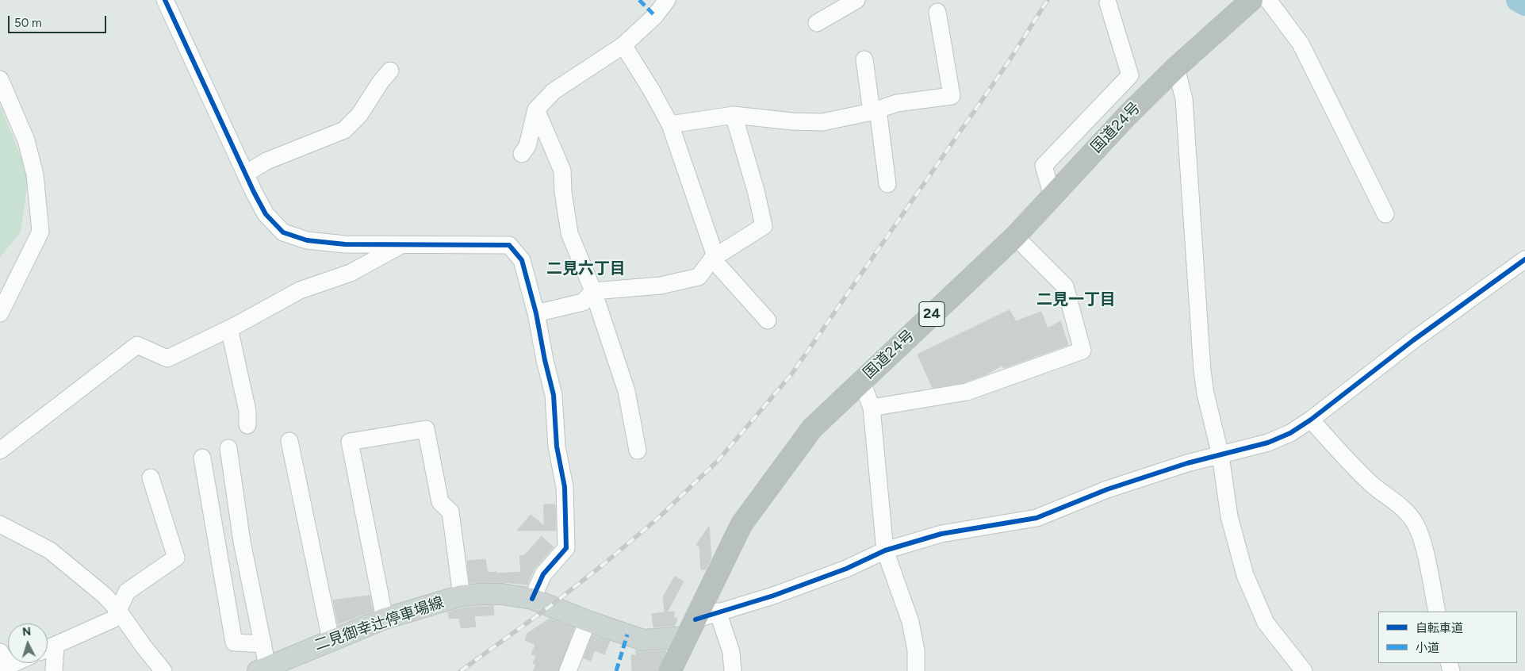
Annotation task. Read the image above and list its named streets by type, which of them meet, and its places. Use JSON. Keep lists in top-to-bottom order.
{
  "streets": {
    "highway": ["国道24号", "24"],
    "main road": ["二見御幸辻停車場線"]
  },
  "crossings": [
    ["国道24号", "二見御幸辻停車場線"]
  ],
  "districts": ["二見六丁目", "二見一丁目"],
  "legend": ["自転車道", "小道"],
  "scale_bar": "50 m",
  "north": "top"
}
